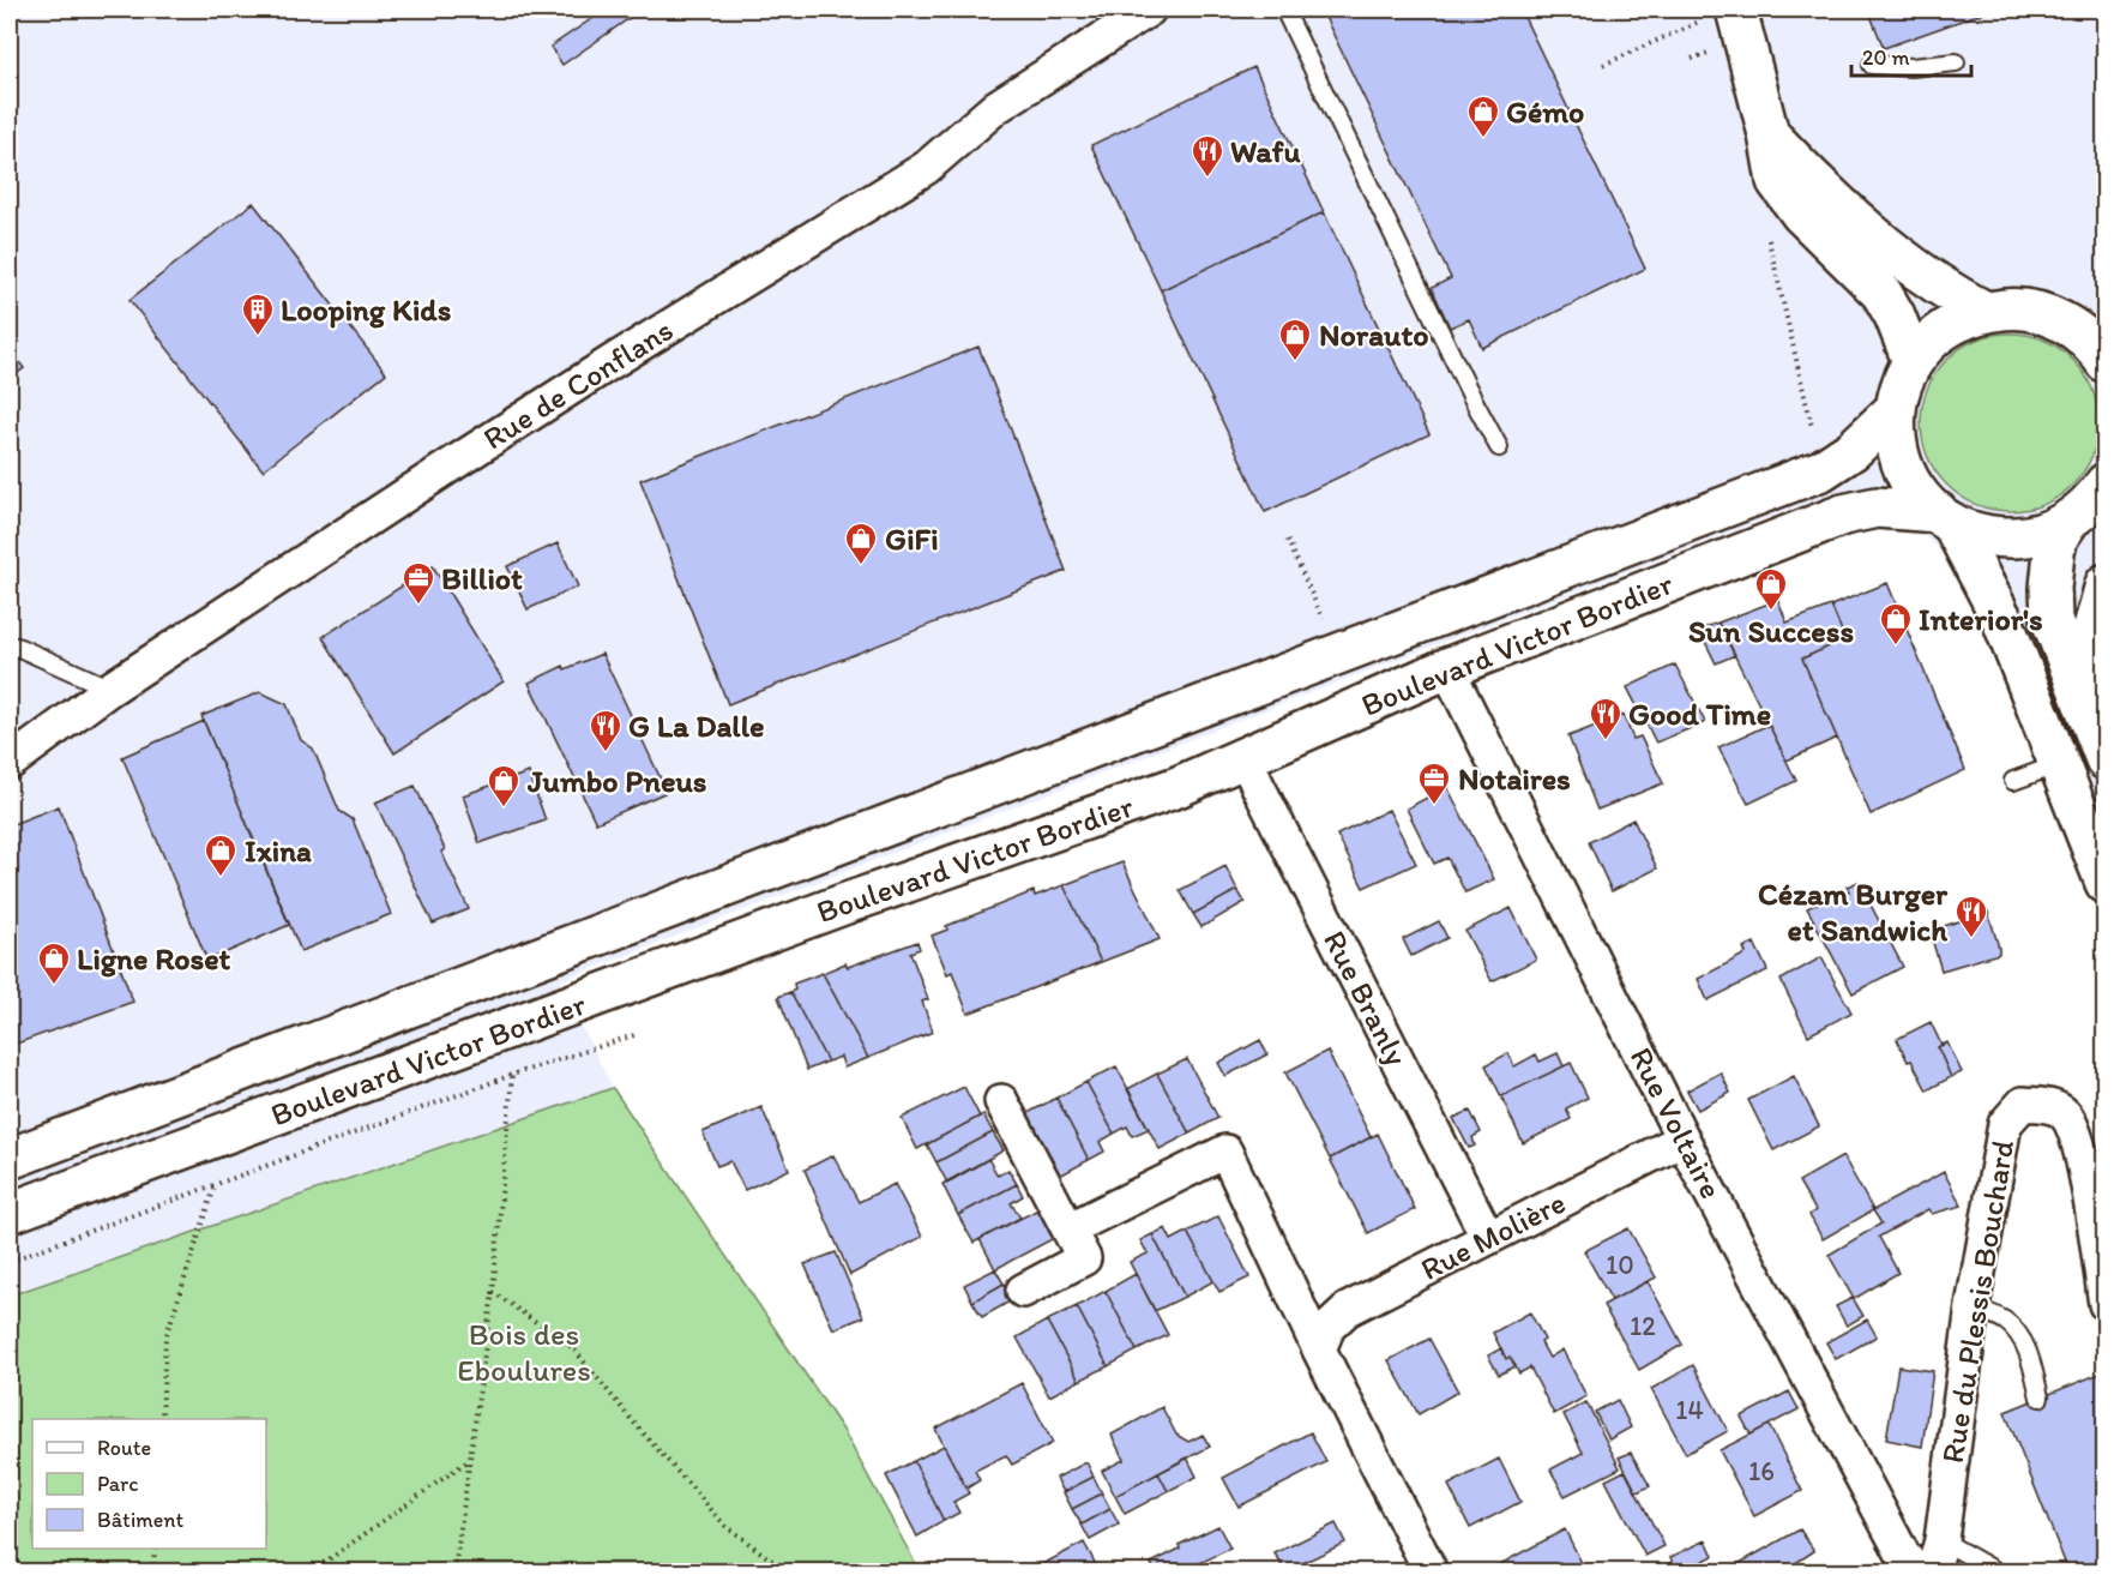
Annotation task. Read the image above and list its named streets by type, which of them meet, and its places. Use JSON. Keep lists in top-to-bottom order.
{
  "streets": {
    "main road": ["Boulevard Victor Bordier"],
    "street": [
      "Rue de Conflans",
      "Rue Branly",
      "Rue Voltaire",
      "Rue Molière",
      "Rue du Plessis Bouchard"
    ]
  },
  "crossings": [
    ["Boulevard Victor Bordier", "Rue Branly"],
    ["Boulevard Victor Bordier", "Rue Voltaire"],
    ["Rue Branly", "Rue Molière"],
    ["Rue Voltaire", "Rue Molière"]
  ],
  "parks": ["Bois des Eboulures"],
  "places": {
    "shop": [
      "Gémo",
      "Norauto",
      "GiFi",
      "Sun Success",
      "Interior's",
      "Jumbo Pneus",
      "Ixina",
      "Ligne Roset"
    ],
    "restaurant": [
      "Wafu",
      "Good Time",
      "G La Dalle",
      "Cézam Burger et Sandwich"
    ],
    "building": ["Looping Kids"],
    "office": ["Billiot", "Notaires"]
  },
  "house_numbers": [
    "10",
    "12",
    "14",
    "16"
  ],
  "legend": ["Route", "Parc", "Bâtiment"],
  "scale_bar": "20 m"
}
